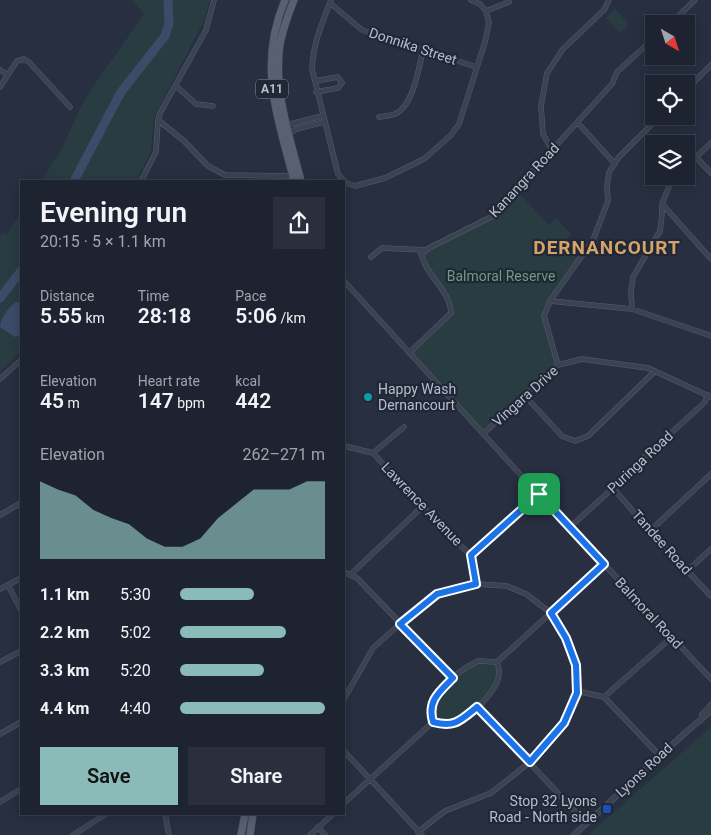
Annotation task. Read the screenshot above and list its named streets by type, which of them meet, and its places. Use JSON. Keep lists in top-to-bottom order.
{
  "streets": {
    "main road": ["A11"],
    "street": [
      "Donnika Street",
      "Kanangra Road",
      "Vingara Drive",
      "Puringa Road",
      "Lawrence Avenue",
      "Tandee Road",
      "Balmoral Road",
      "Lyons Road"
    ]
  },
  "crossings": [
    ["Vingara Drive", "Puringa Road"],
    ["Vingara Drive", "Balmoral Road"],
    ["Puringa Road", "Tandee Road"],
    ["Puringa Road", "Balmoral Road"]
  ],
  "districts": ["DERNANCOURT"],
  "parks": ["Balmoral Reserve"],
  "places": {
    "other": ["Happy Wash Dernancourt"],
    "transit": ["Stop 32 Lyons Road - North side"]
  },
  "north": "bottom right",
  "page": {
    "heading": ["Evening run", "20:15 · 5 × 1.1 km"],
    "stats": [
      ["Distance", "5.55 km"],
      ["Time", "28:18"],
      ["Pace", "5:06 /km"],
      ["Elevation", "45 m"],
      ["Heart rate", "147 bpm"],
      ["kcal", "442"]
    ],
    "chart": ["Elevation", "262–271 m"],
    "list": [
      {
        "name": "1.1 km",
        "note": "5:30"
      },
      {
        "name": "2.2 km",
        "note": "5:02"
      },
      {
        "name": "3.3 km",
        "note": "5:20"
      },
      {
        "name": "4.4 km",
        "note": "4:40"
      }
    ],
    "buttons": ["Save", "Share"]
  }
}
